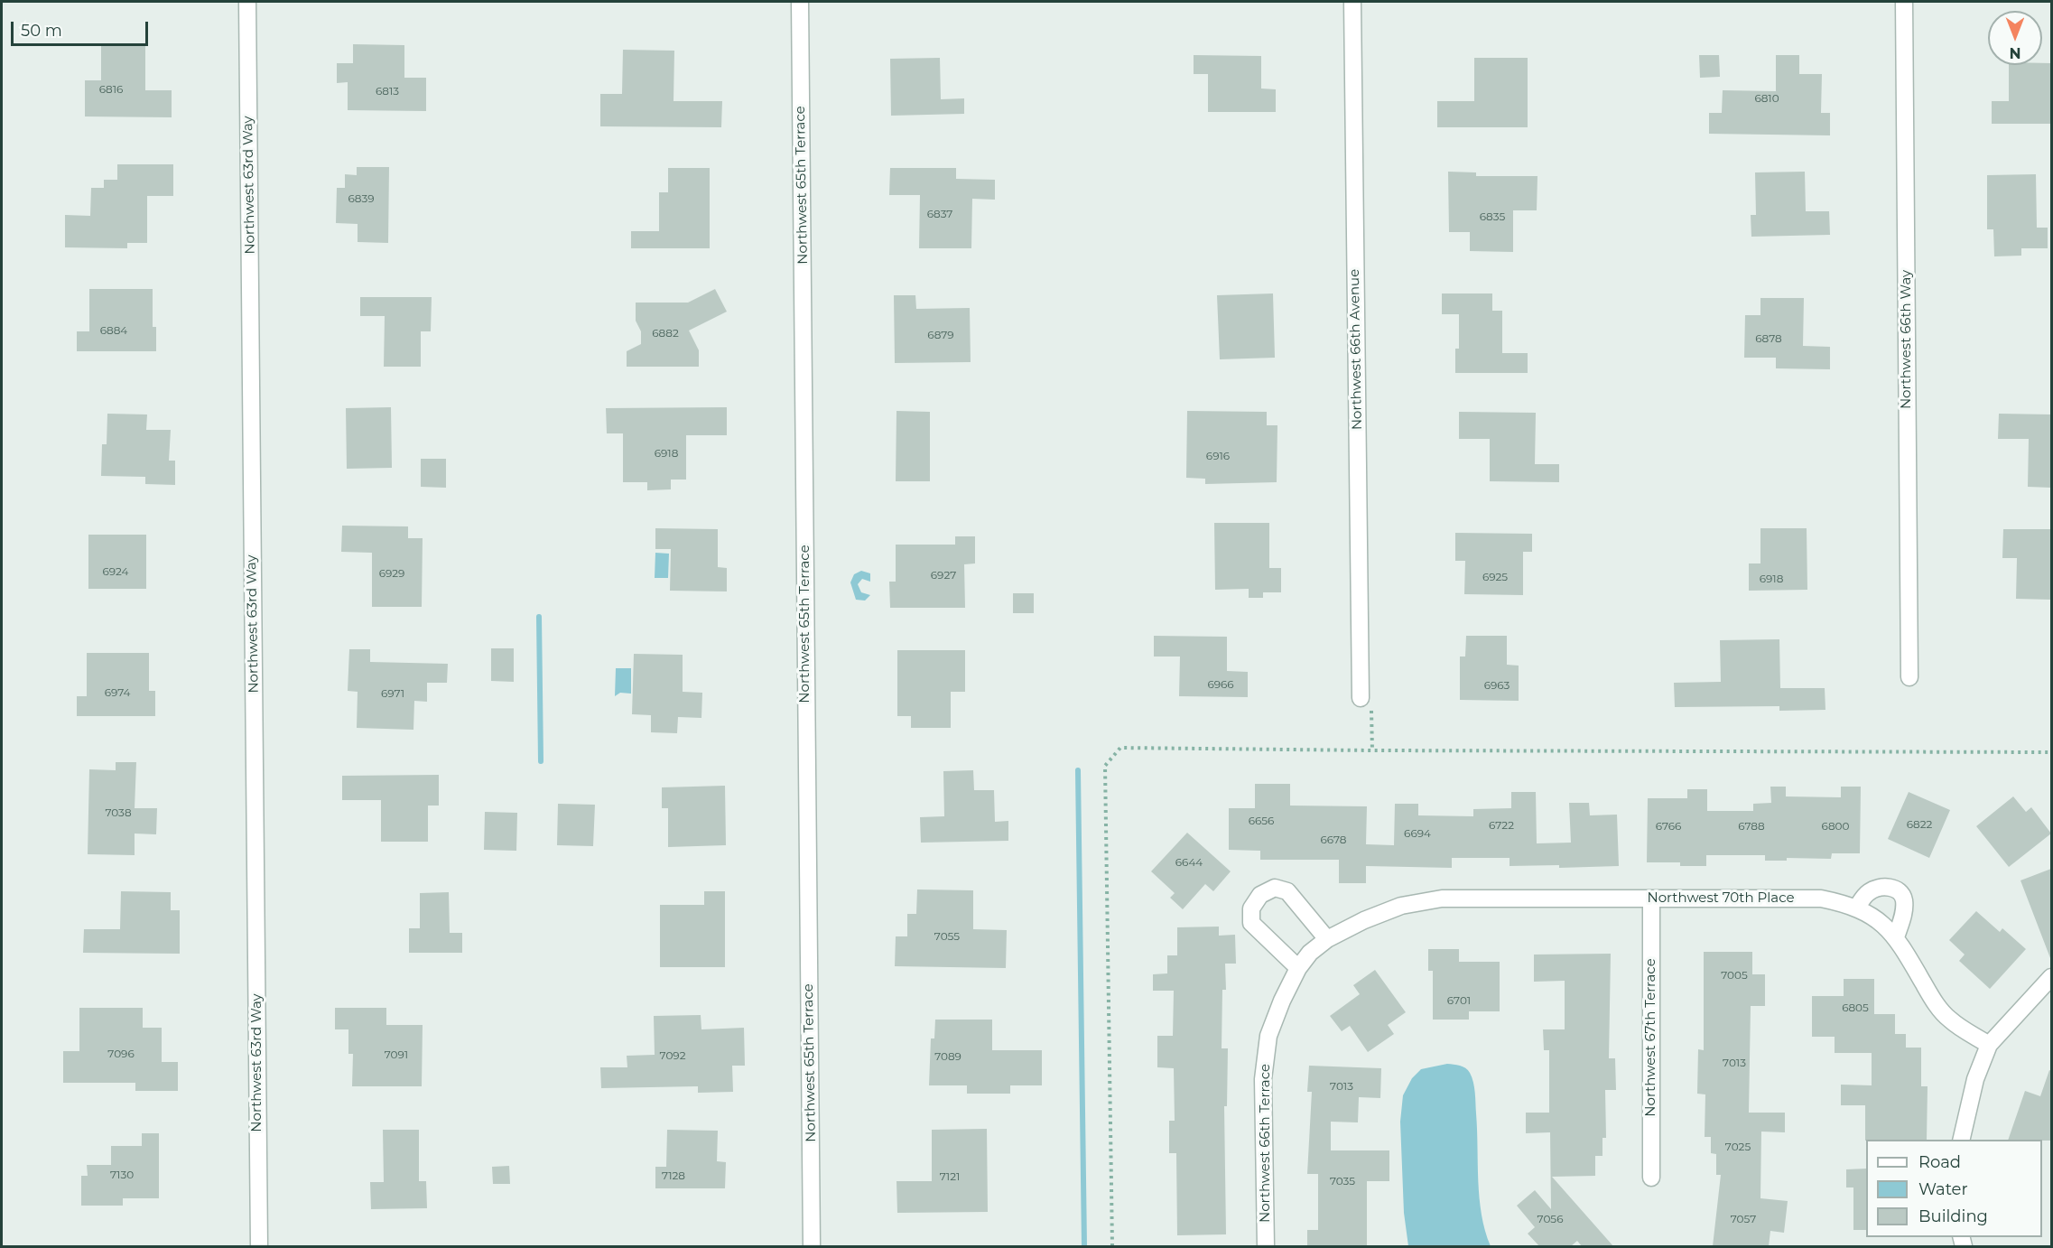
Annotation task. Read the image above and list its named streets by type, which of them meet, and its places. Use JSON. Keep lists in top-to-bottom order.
{
  "streets": {
    "street": [
      "Northwest 63rd Way",
      "Northwest 65th Terrace",
      "Northwest 66th Way",
      "Northwest 66th Avenue",
      "Northwest 70th Place",
      "Northwest 67th Terrace",
      "Northwest 66th Terrace"
    ]
  },
  "crossings": [
    ["Northwest 70th Place", "Northwest 67th Terrace"],
    ["Northwest 70th Place", "Northwest 66th Terrace"]
  ],
  "house_numbers": [
    "6816",
    "6813",
    "6810",
    "6839",
    "6837",
    "6835",
    "6884",
    "6882",
    "6879",
    "6878",
    "6918",
    "6916",
    "6924",
    "6929",
    "6927",
    "6925",
    "6918",
    "6966",
    "6963",
    "6974",
    "6971",
    "7038",
    "6656",
    "6822",
    "6722",
    "6766",
    "6788",
    "6800",
    "6694",
    "6678",
    "6644",
    "7055",
    "7005",
    "6701",
    "6805",
    "7096",
    "7091",
    "7092",
    "7089",
    "7013",
    "7013",
    "7025",
    "7130",
    "7128",
    "7121",
    "7035",
    "7056",
    "7057"
  ],
  "legend": ["Road", "Water", "Building"],
  "scale_bar": "50 m",
  "north": "bottom"
}
